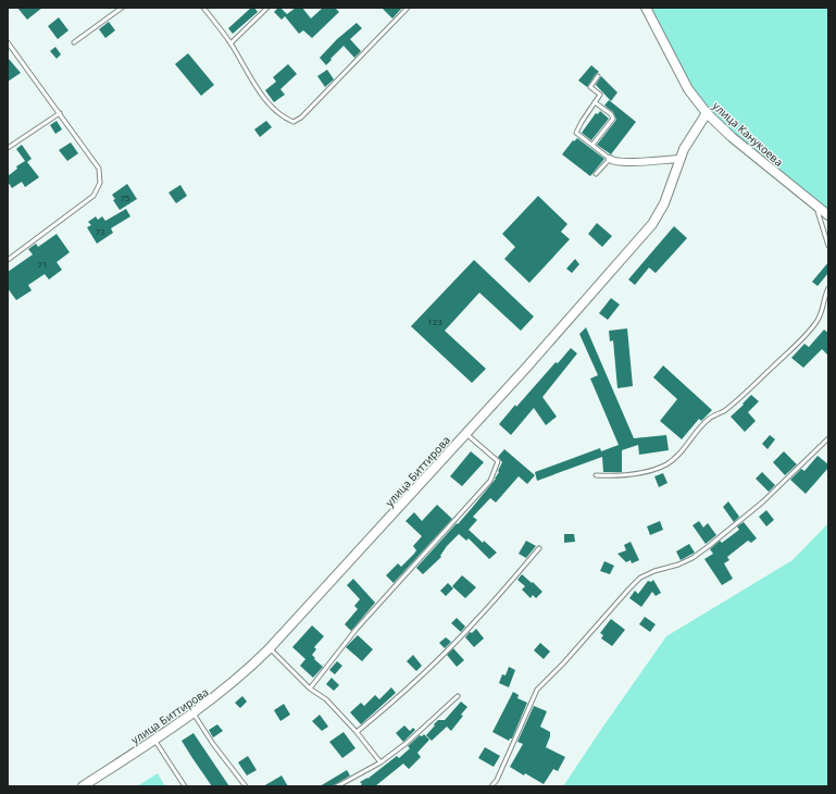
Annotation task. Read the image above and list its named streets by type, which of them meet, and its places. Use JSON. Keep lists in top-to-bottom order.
{
  "streets": {
    "street": ["улица Канукоева", "улица Биттирова"]
  },
  "crossings": [
    ["улица Канукоева", "улица Биттирова"]
  ],
  "house_numbers": [
    "75",
    "73",
    "71",
    "123"
  ]
}
